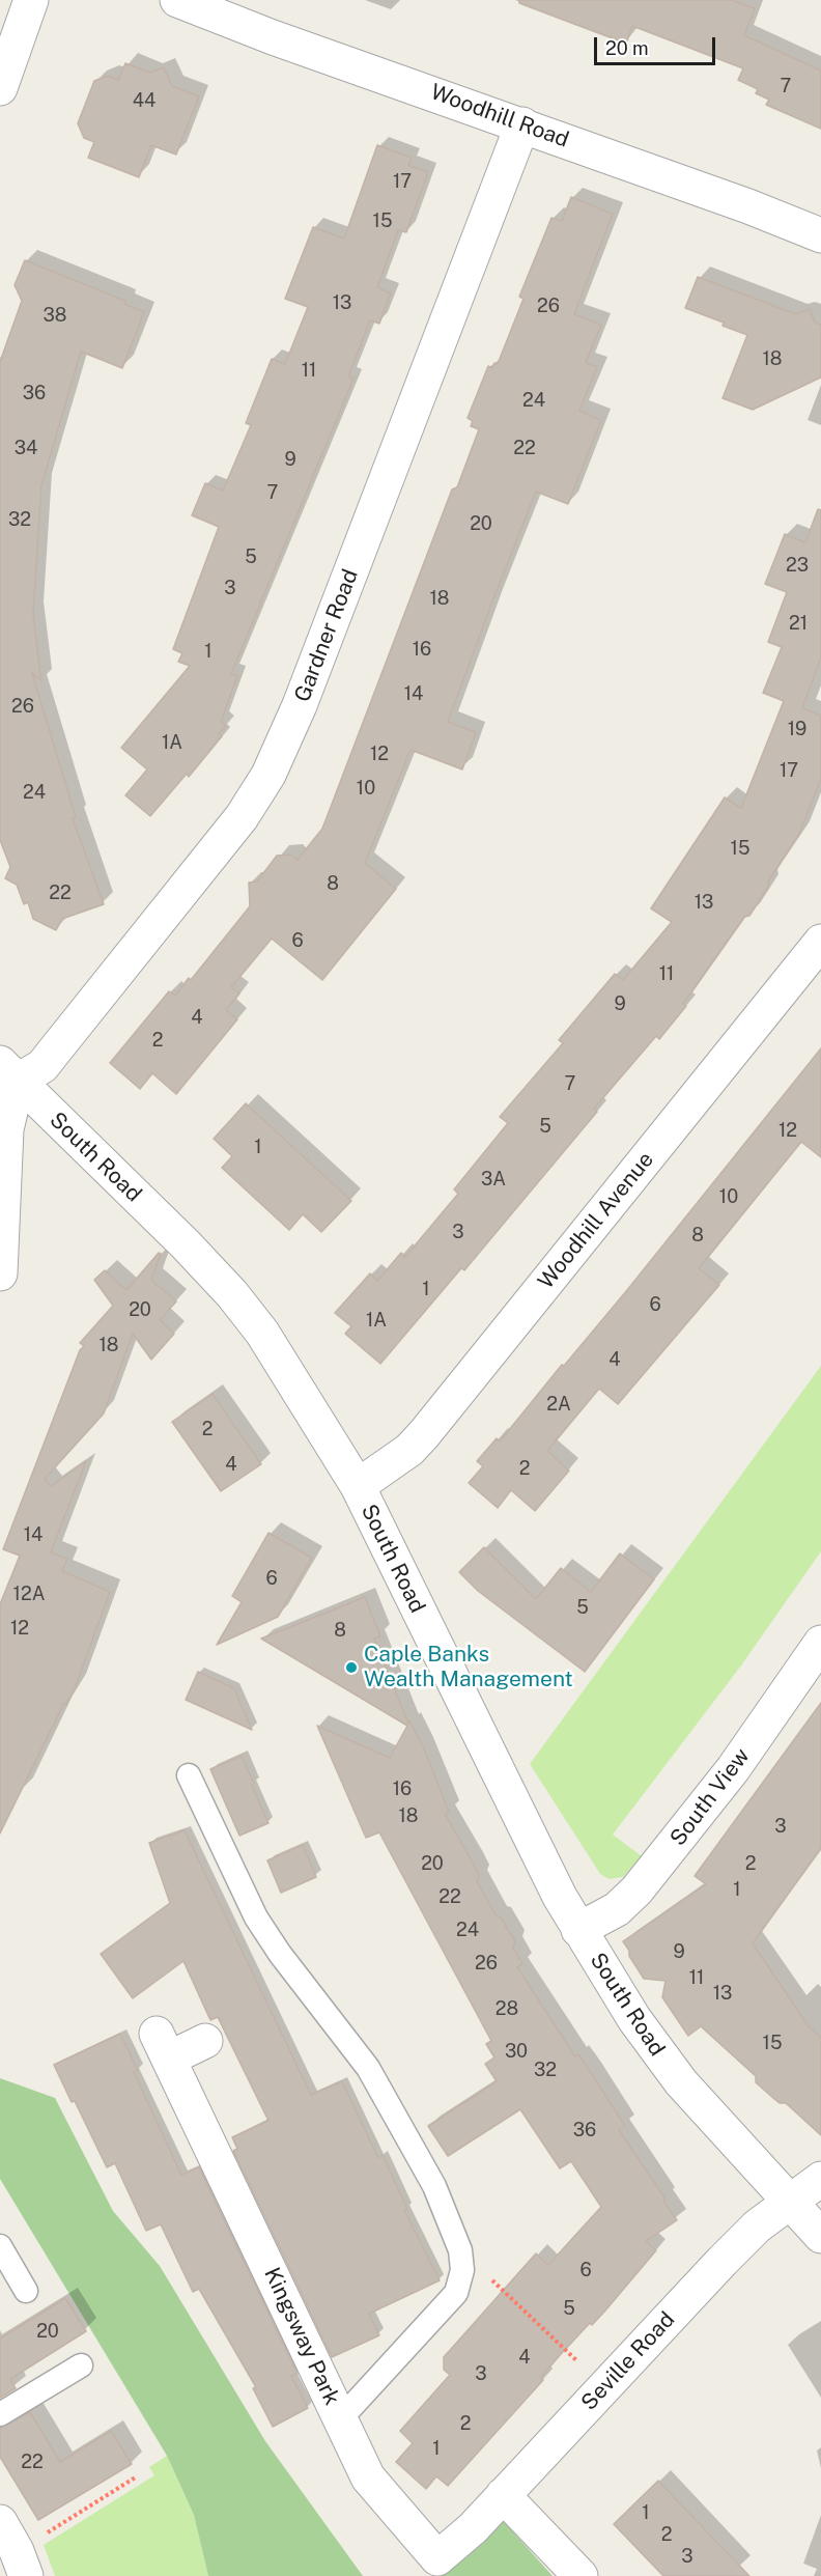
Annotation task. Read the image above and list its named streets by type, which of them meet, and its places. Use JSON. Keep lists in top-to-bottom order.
{
  "streets": {
    "street": [
      "Woodhill Road",
      "Gardner Road",
      "South Road",
      "Woodhill Avenue",
      "South View",
      "Kingsway Park",
      "Seville Road"
    ]
  },
  "crossings": [
    ["Woodhill Road", "Gardner Road"],
    ["Gardner Road", "South Road"],
    ["South Road", "Woodhill Avenue"],
    ["South Road", "South View"],
    ["South Road", "Seville Road"],
    ["Kingsway Park", "Seville Road"]
  ],
  "places": ["Caple Banks Wealth Management"],
  "house_numbers": [
    "7",
    "44",
    "17",
    "15",
    "13",
    "26",
    "38",
    "18",
    "11",
    "36",
    "24",
    "34",
    "22",
    "9",
    "7",
    "32",
    "20",
    "5",
    "23",
    "3",
    "18",
    "21",
    "16",
    "1",
    "14",
    "26",
    "19",
    "1A",
    "12",
    "17",
    "10",
    "24",
    "15",
    "8",
    "22",
    "13",
    "6",
    "11",
    "9",
    "4",
    "2",
    "7",
    "5",
    "12",
    "1",
    "3A",
    "10",
    "3",
    "8",
    "1",
    "6",
    "20",
    "1A",
    "18",
    "4",
    "2A",
    "2",
    "4",
    "2",
    "14",
    "6",
    "12A",
    "5",
    "12",
    "8",
    "16",
    "18",
    "3",
    "20",
    "2",
    "1",
    "22",
    "24",
    "9",
    "26",
    "11",
    "13",
    "28",
    "15",
    "30",
    "32",
    "36",
    "6",
    "5",
    "20",
    "4",
    "3",
    "2",
    "1",
    "22",
    "1",
    "2",
    "3"
  ],
  "scale_bar": "20 m"
}
